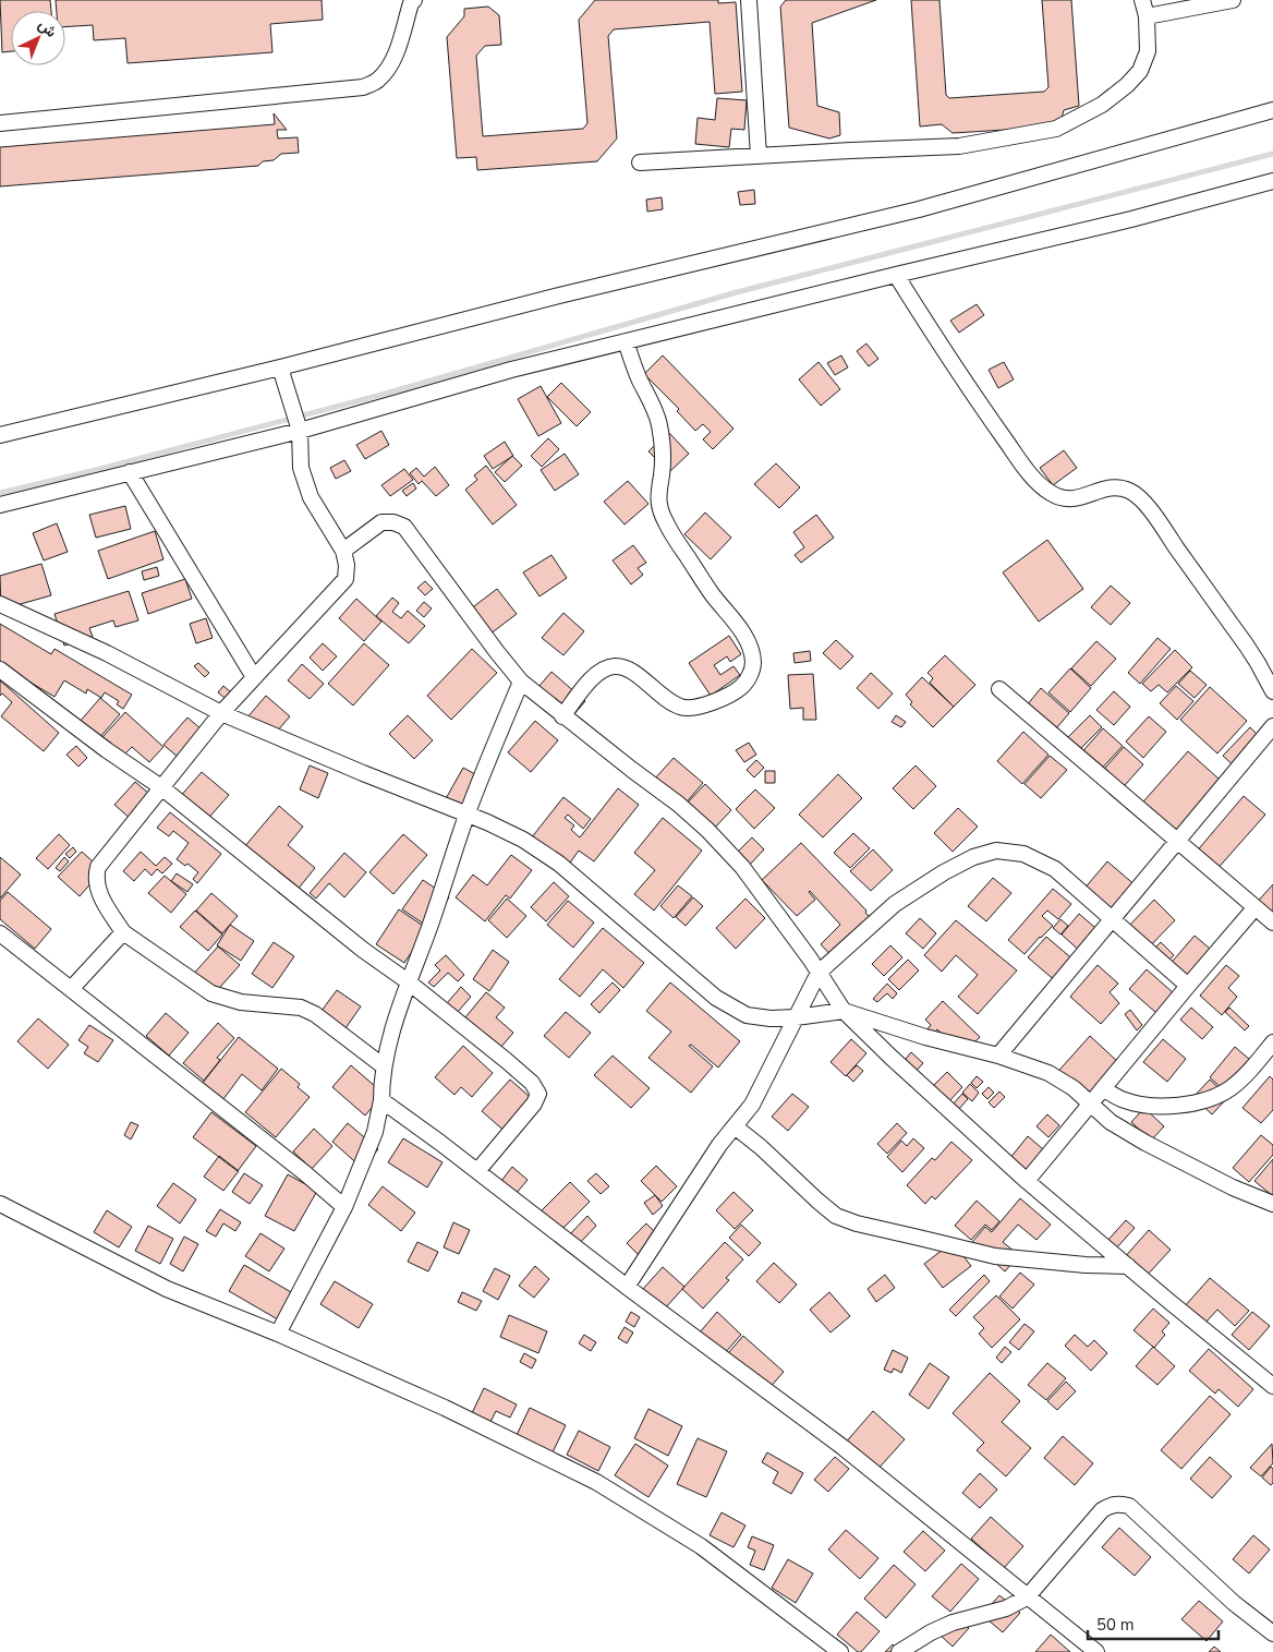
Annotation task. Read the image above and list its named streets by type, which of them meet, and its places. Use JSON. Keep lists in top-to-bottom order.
{
  "scale_bar": "50 m",
  "north": "top right"
}
